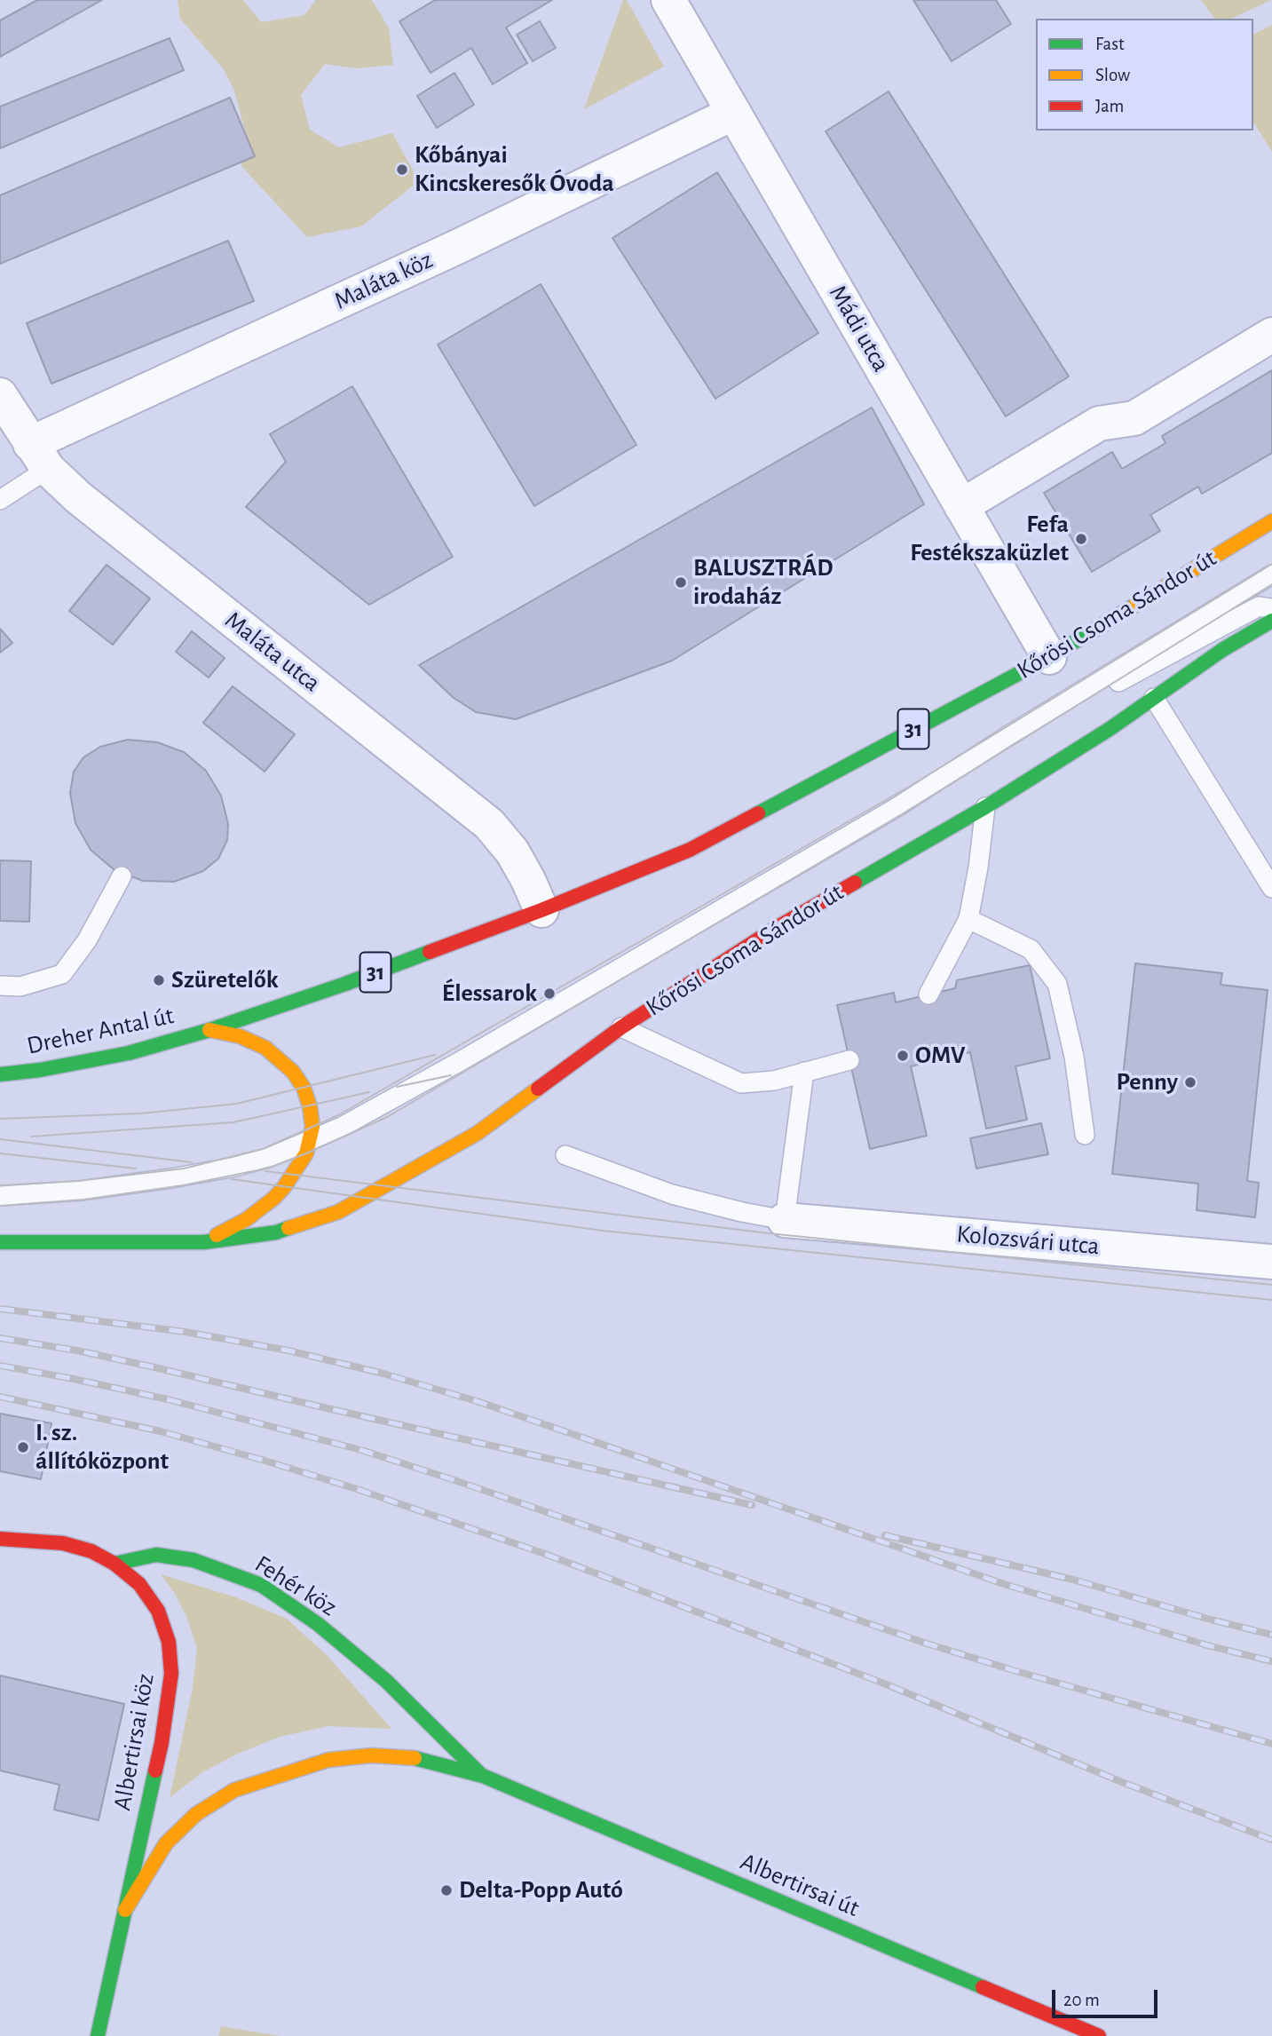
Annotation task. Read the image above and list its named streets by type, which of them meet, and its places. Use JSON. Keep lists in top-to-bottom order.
{
  "streets": {
    "main road": [
      "Kőrösi Csoma Sándor út",
      "31",
      "Dreher Antal út",
      "Fehér köz",
      "Albertirsai köz",
      "Albertirsai út"
    ],
    "street": [
      "Maláta köz",
      "Mádi utca",
      "Maláta utca",
      "Kolozsvári utca"
    ]
  },
  "crossings": [
    ["Maláta köz", "Mádi utca"],
    ["Maláta köz", "Maláta utca"],
    ["Mádi utca", "Kőrösi Csoma Sándor út"],
    ["Kőrösi Csoma Sándor út", "Maláta utca"],
    ["Kőrösi Csoma Sándor út", "Dreher Antal út"],
    ["Fehér köz", "Albertirsai köz"],
    ["Fehér köz", "Albertirsai út"],
    ["Albertirsai köz", "Albertirsai út"]
  ],
  "places": [
    "Kőbányai Kincskeresők Óvoda",
    "Fefa Festékszaküzlet",
    "BALUSZTRÁD irodaház",
    "Szüretelők",
    "Élessarok",
    "OMV",
    "Penny",
    "I. sz. állítóközpont",
    "Delta-Popp Autó"
  ],
  "legend": ["Fast", "Slow", "Jam"],
  "scale_bar": "20 m"
}
